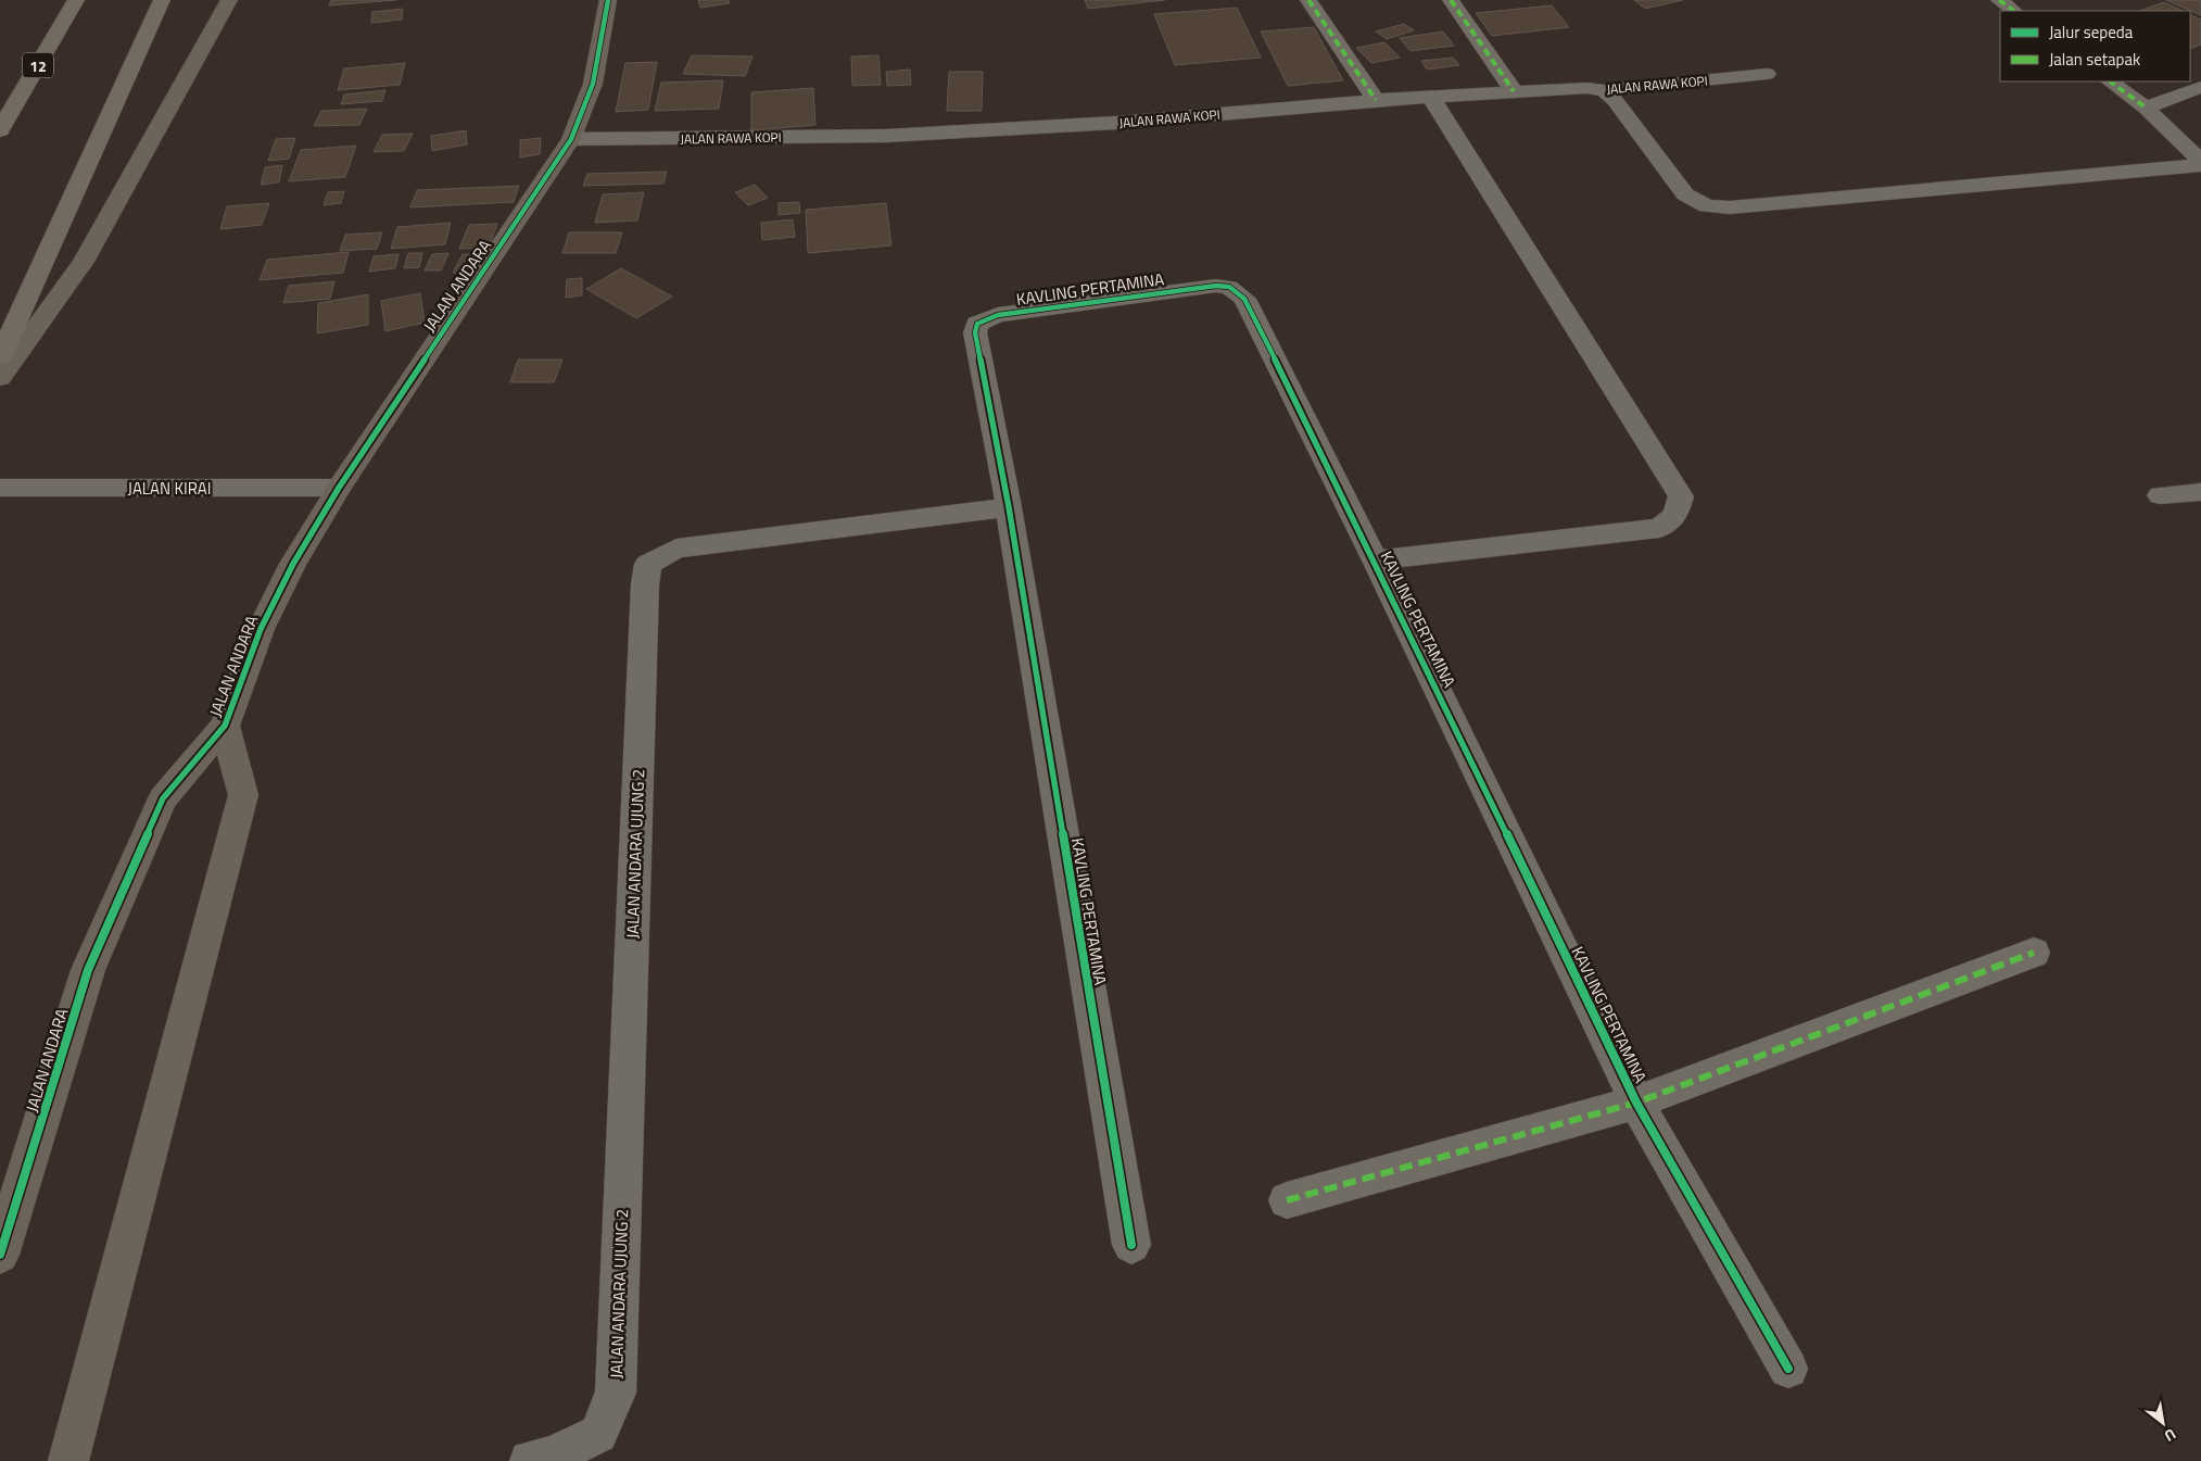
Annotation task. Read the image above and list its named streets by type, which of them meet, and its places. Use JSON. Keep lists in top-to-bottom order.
{
  "streets": {
    "highway": ["12"],
    "street": [
      "JALAN RAWA KOPI",
      "JALAN ANDARA",
      "KAVLING PERTAMINA",
      "JALAN KIRAI",
      "JALAN ANDARA UJUNG 2"
    ]
  },
  "crossings": [
    ["JALAN RAWA KOPI", "JALAN ANDARA"],
    ["JALAN RAWA KOPI", "KAVLING PERTAMINA"],
    ["JALAN ANDARA", "JALAN KIRAI"],
    ["KAVLING PERTAMINA", "JALAN ANDARA UJUNG 2"]
  ],
  "legend": ["Jalur sepeda", "Jalan setapak"],
  "north": "bottom right"
}
